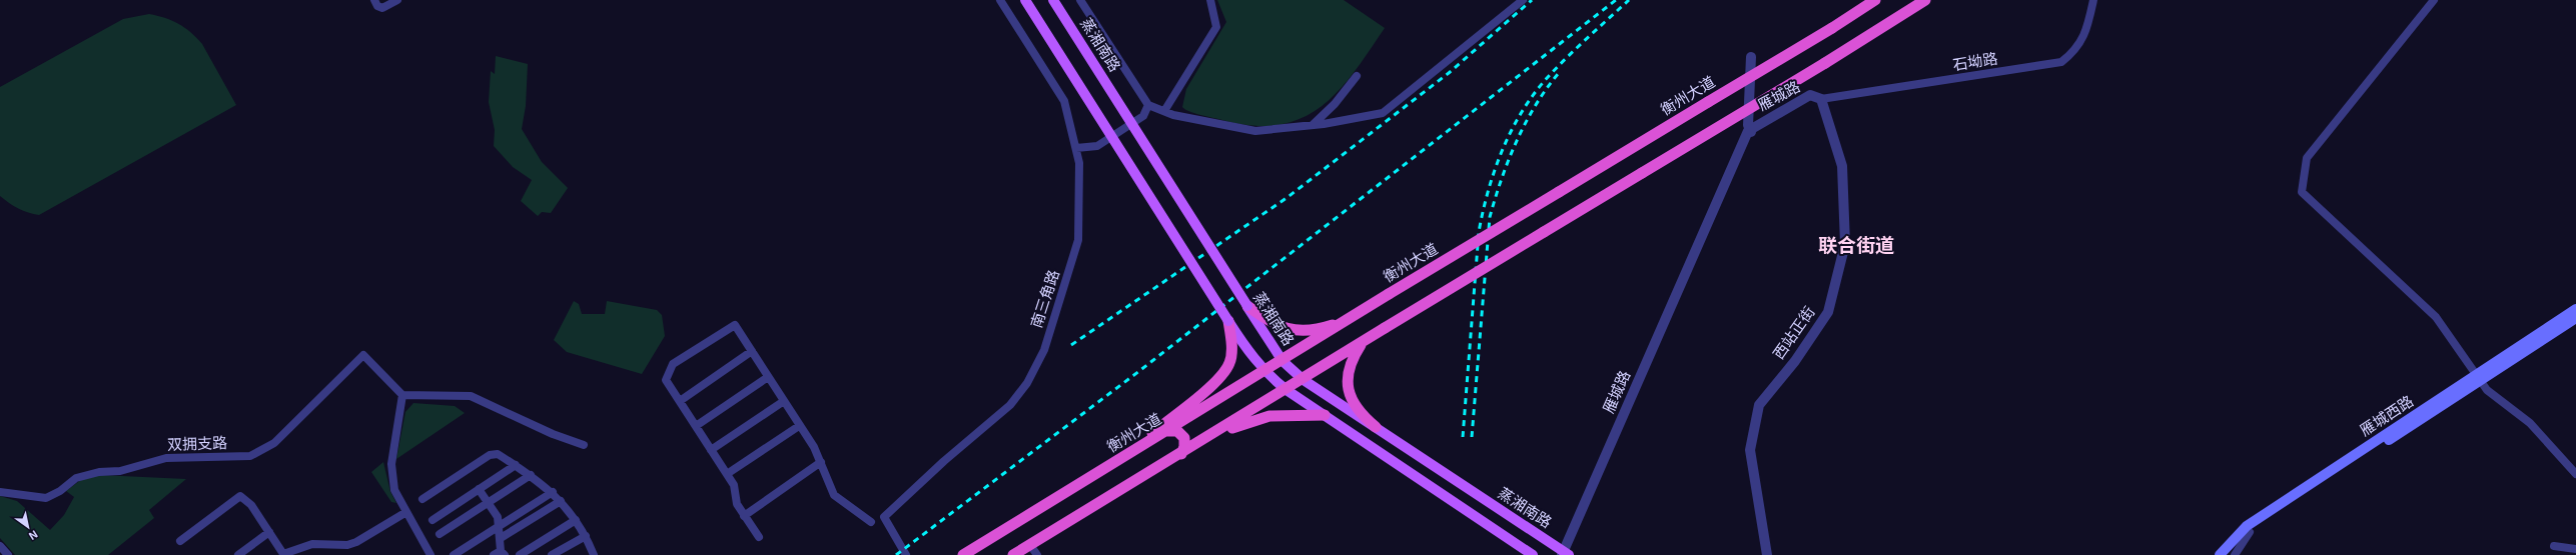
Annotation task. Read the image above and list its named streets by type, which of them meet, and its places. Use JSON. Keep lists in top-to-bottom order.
{
  "streets": {
    "highway": ["衡州大道"],
    "main road": ["蒸湘南路", "雁城西路"],
    "street": [
      "石坳路",
      "雁城路",
      "南三角路",
      "西站正街",
      "双拥支路"
    ]
  },
  "crossings": [
    ["蒸湘南路", "衡州大道"],
    ["蒸湘南路", "雁城路"],
    ["石坳路", "雁城路"],
    ["石坳路", "西站正街"],
    ["雁城路", "西站正街"]
  ],
  "districts": ["联合街道"],
  "north": "bottom right"
}
